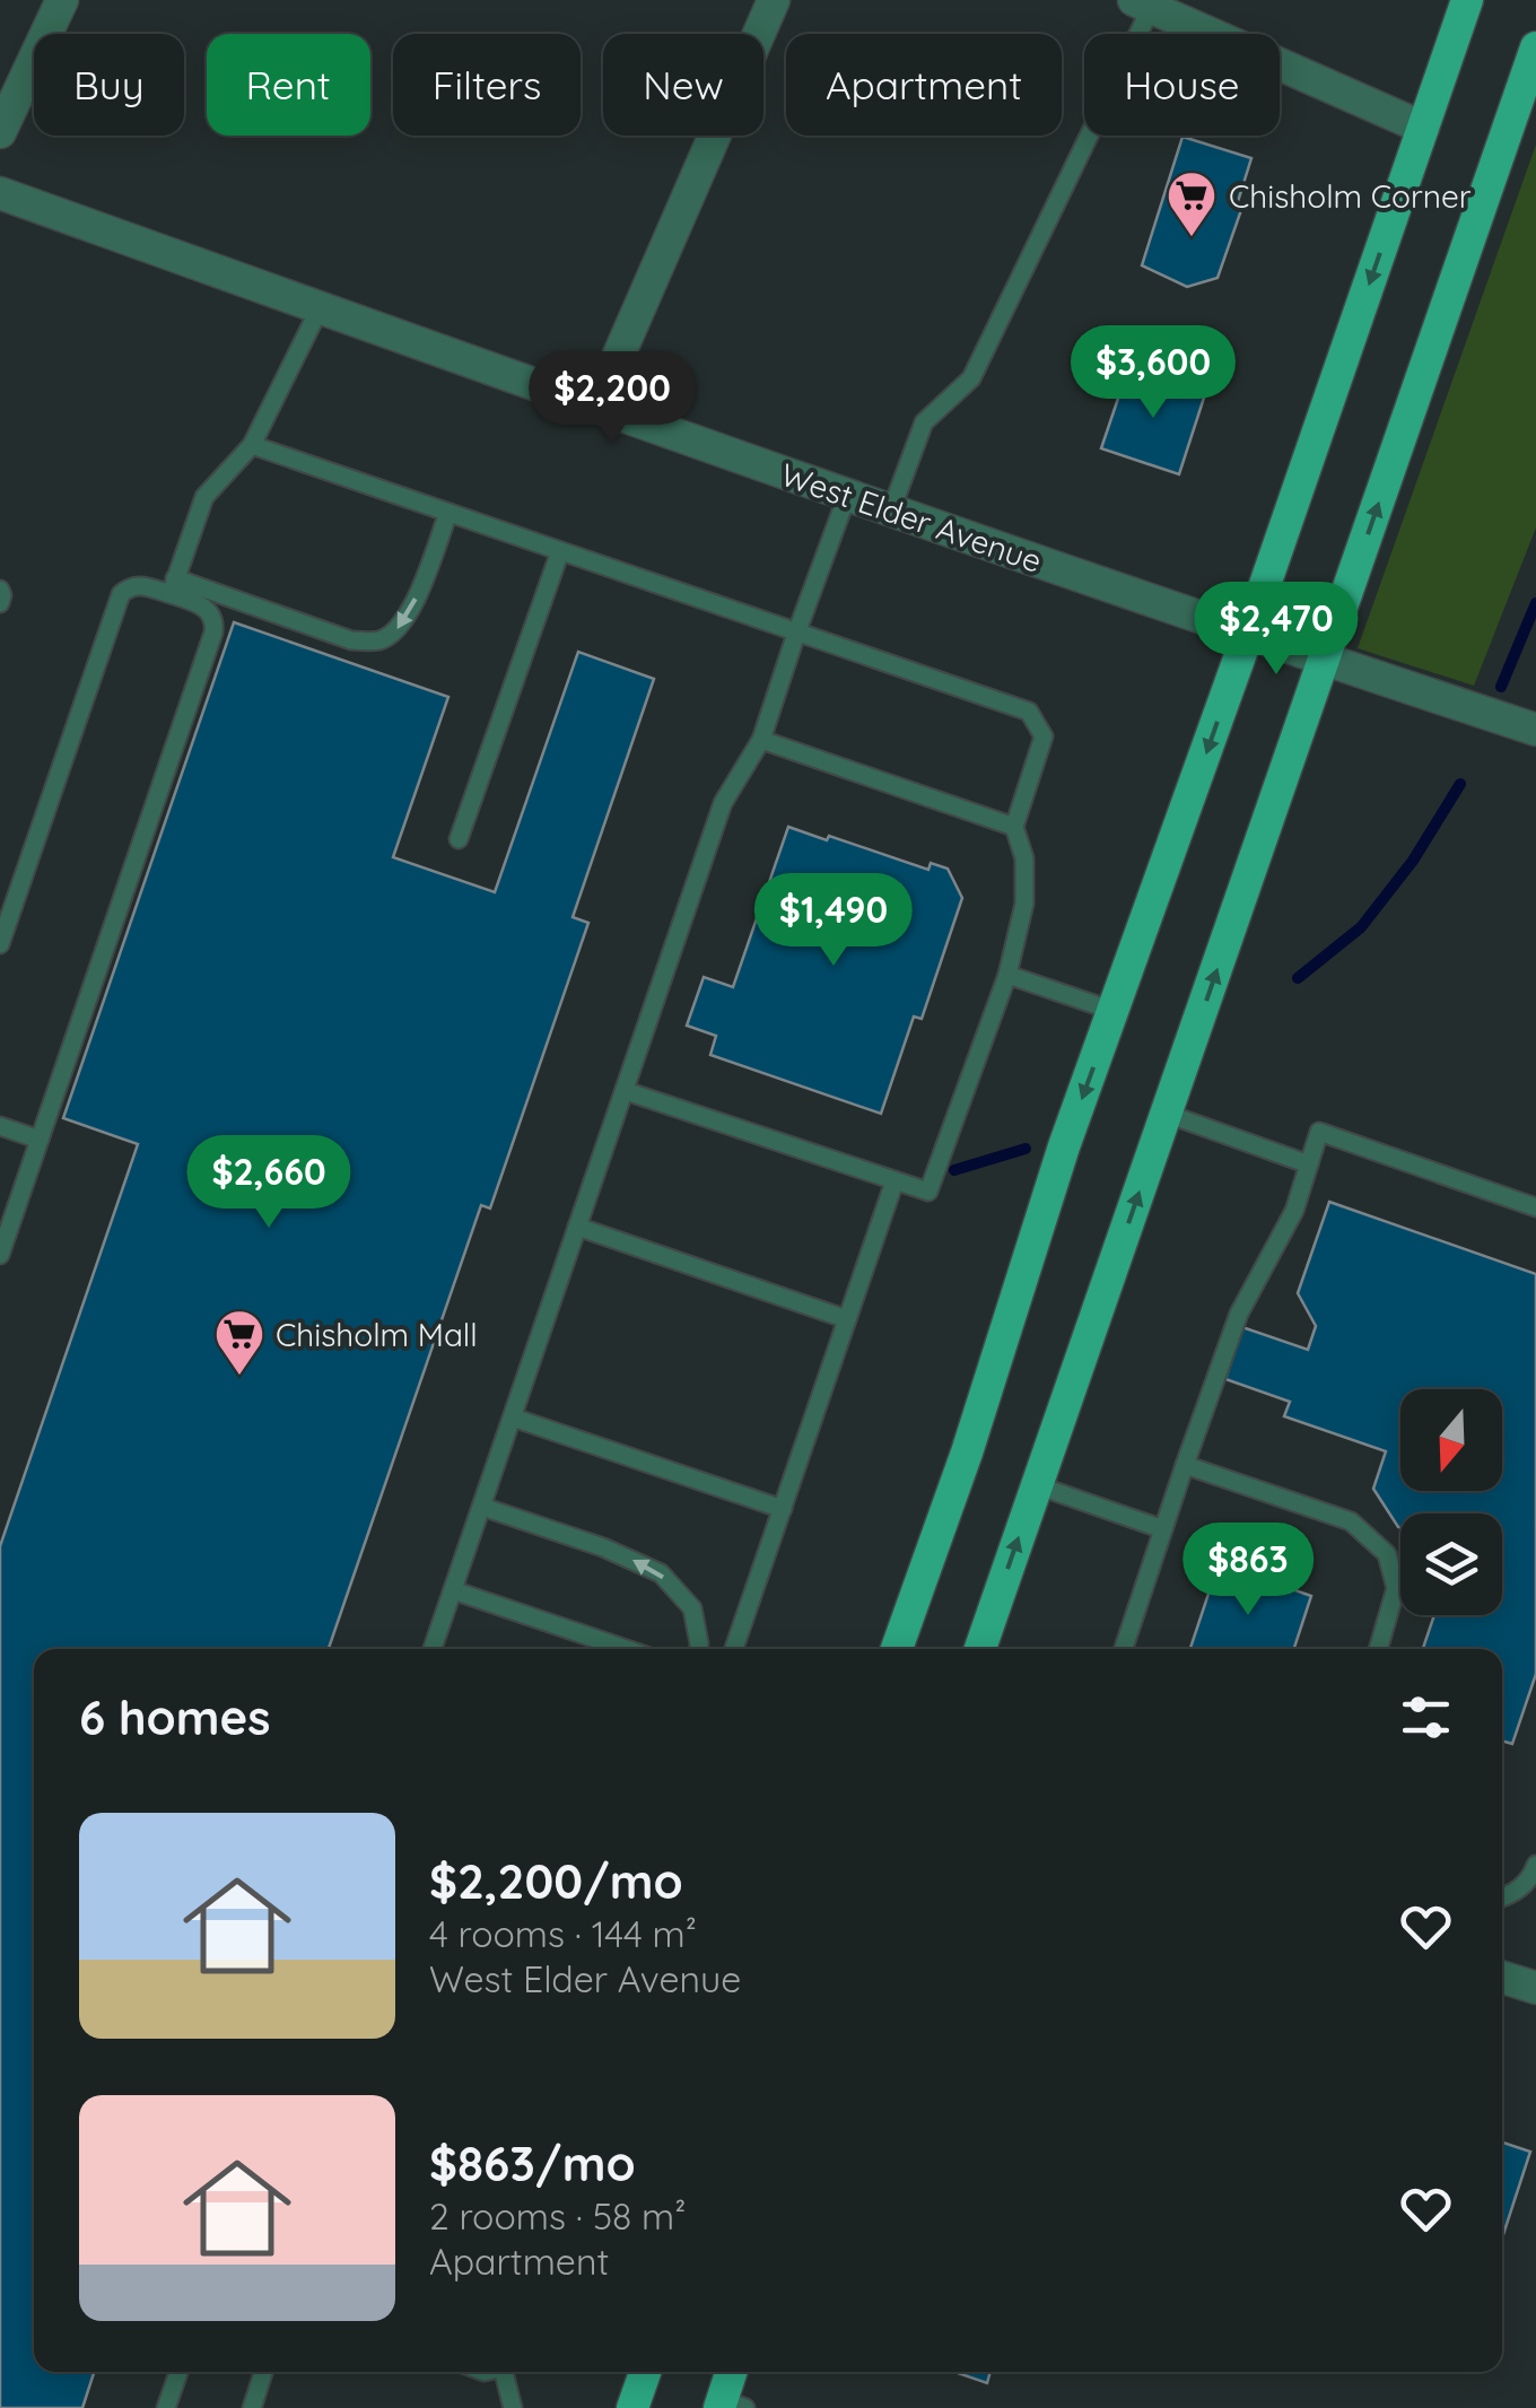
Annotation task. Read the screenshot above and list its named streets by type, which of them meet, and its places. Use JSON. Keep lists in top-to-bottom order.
{
  "streets": {
    "street": ["West Elder Avenue"]
  },
  "places": {
    "supermarket": ["Chisholm Corner", "Chisholm Mall"]
  },
  "north": "bottom",
  "page": {
    "chip": [
      "Buy",
      "Rent",
      "Filters",
      "New",
      "Apartment",
      "House"
    ],
    "price": [
      "$3,600",
      "$2,200",
      "$2,470",
      "$1,490",
      "$2,660",
      "$863"
    ],
    "heading": "6 homes",
    "list": [
      {
        "name": "$2,200/mo",
        "note": "4 rooms · 144 m² · West Elder Avenue"
      },
      {
        "name": "$863/mo",
        "note": "2 rooms · 58 m² · Apartment"
      }
    ]
  }
}
